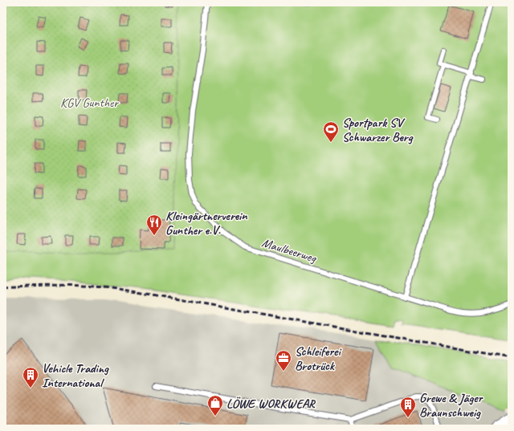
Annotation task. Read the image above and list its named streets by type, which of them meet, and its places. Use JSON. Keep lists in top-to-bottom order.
{
  "streets": {
    "lane": ["Maulbeerweg"]
  },
  "parks": ["KGV Gunther"],
  "places": {
    "sports": ["Sportpark SV Schwarzer Berg"],
    "restaurant": ["Kleingärtnerverein Gunther e.V."],
    "office": ["Schleiferei Brotrück"],
    "building": ["Vehicle Trading International", "Grewe & Jäger Braunschweig"],
    "shop": ["LÖWE WORKWEAR"]
  }
}
